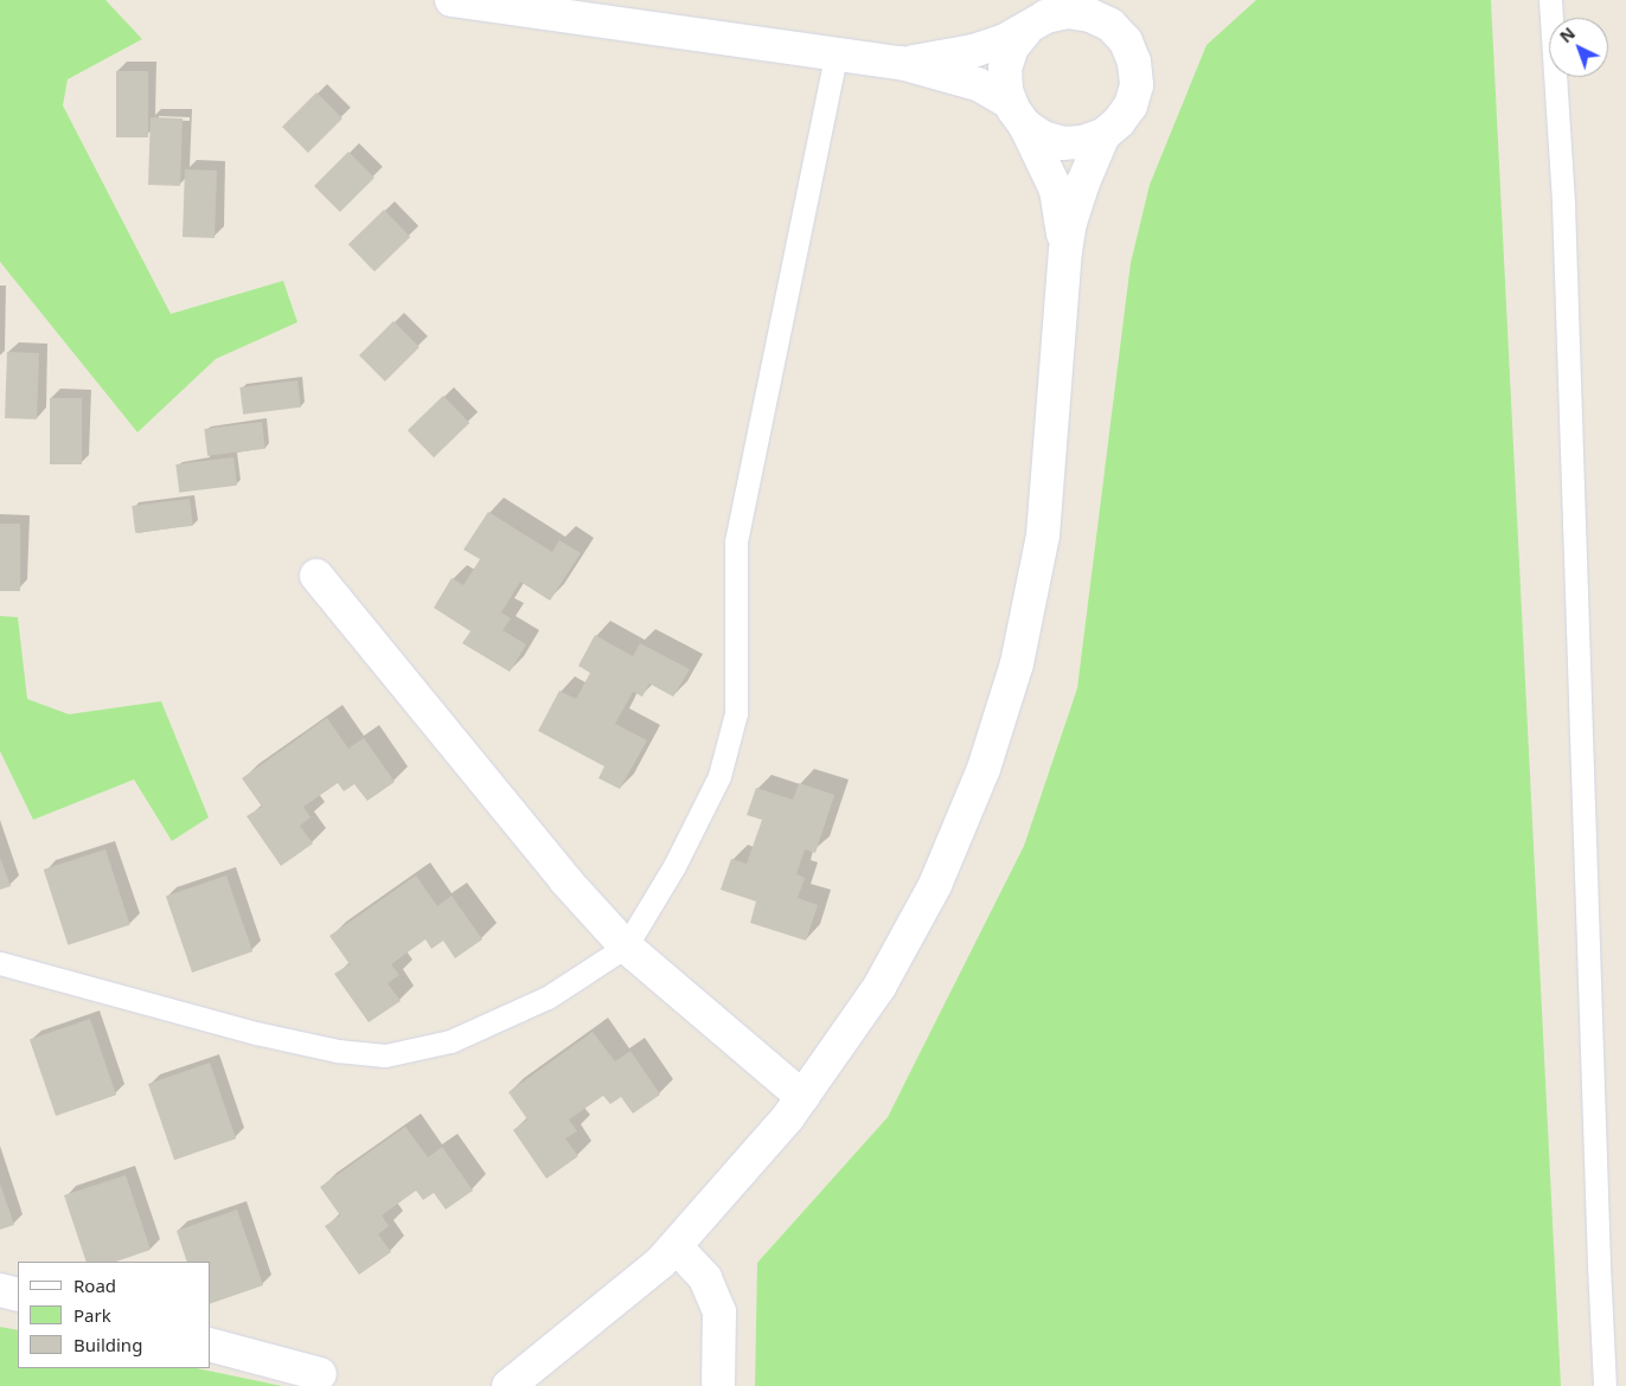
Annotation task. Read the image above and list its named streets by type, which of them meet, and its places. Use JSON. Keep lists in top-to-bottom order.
{
  "legend": ["Road", "Park", "Building"],
  "north": "top left"
}
